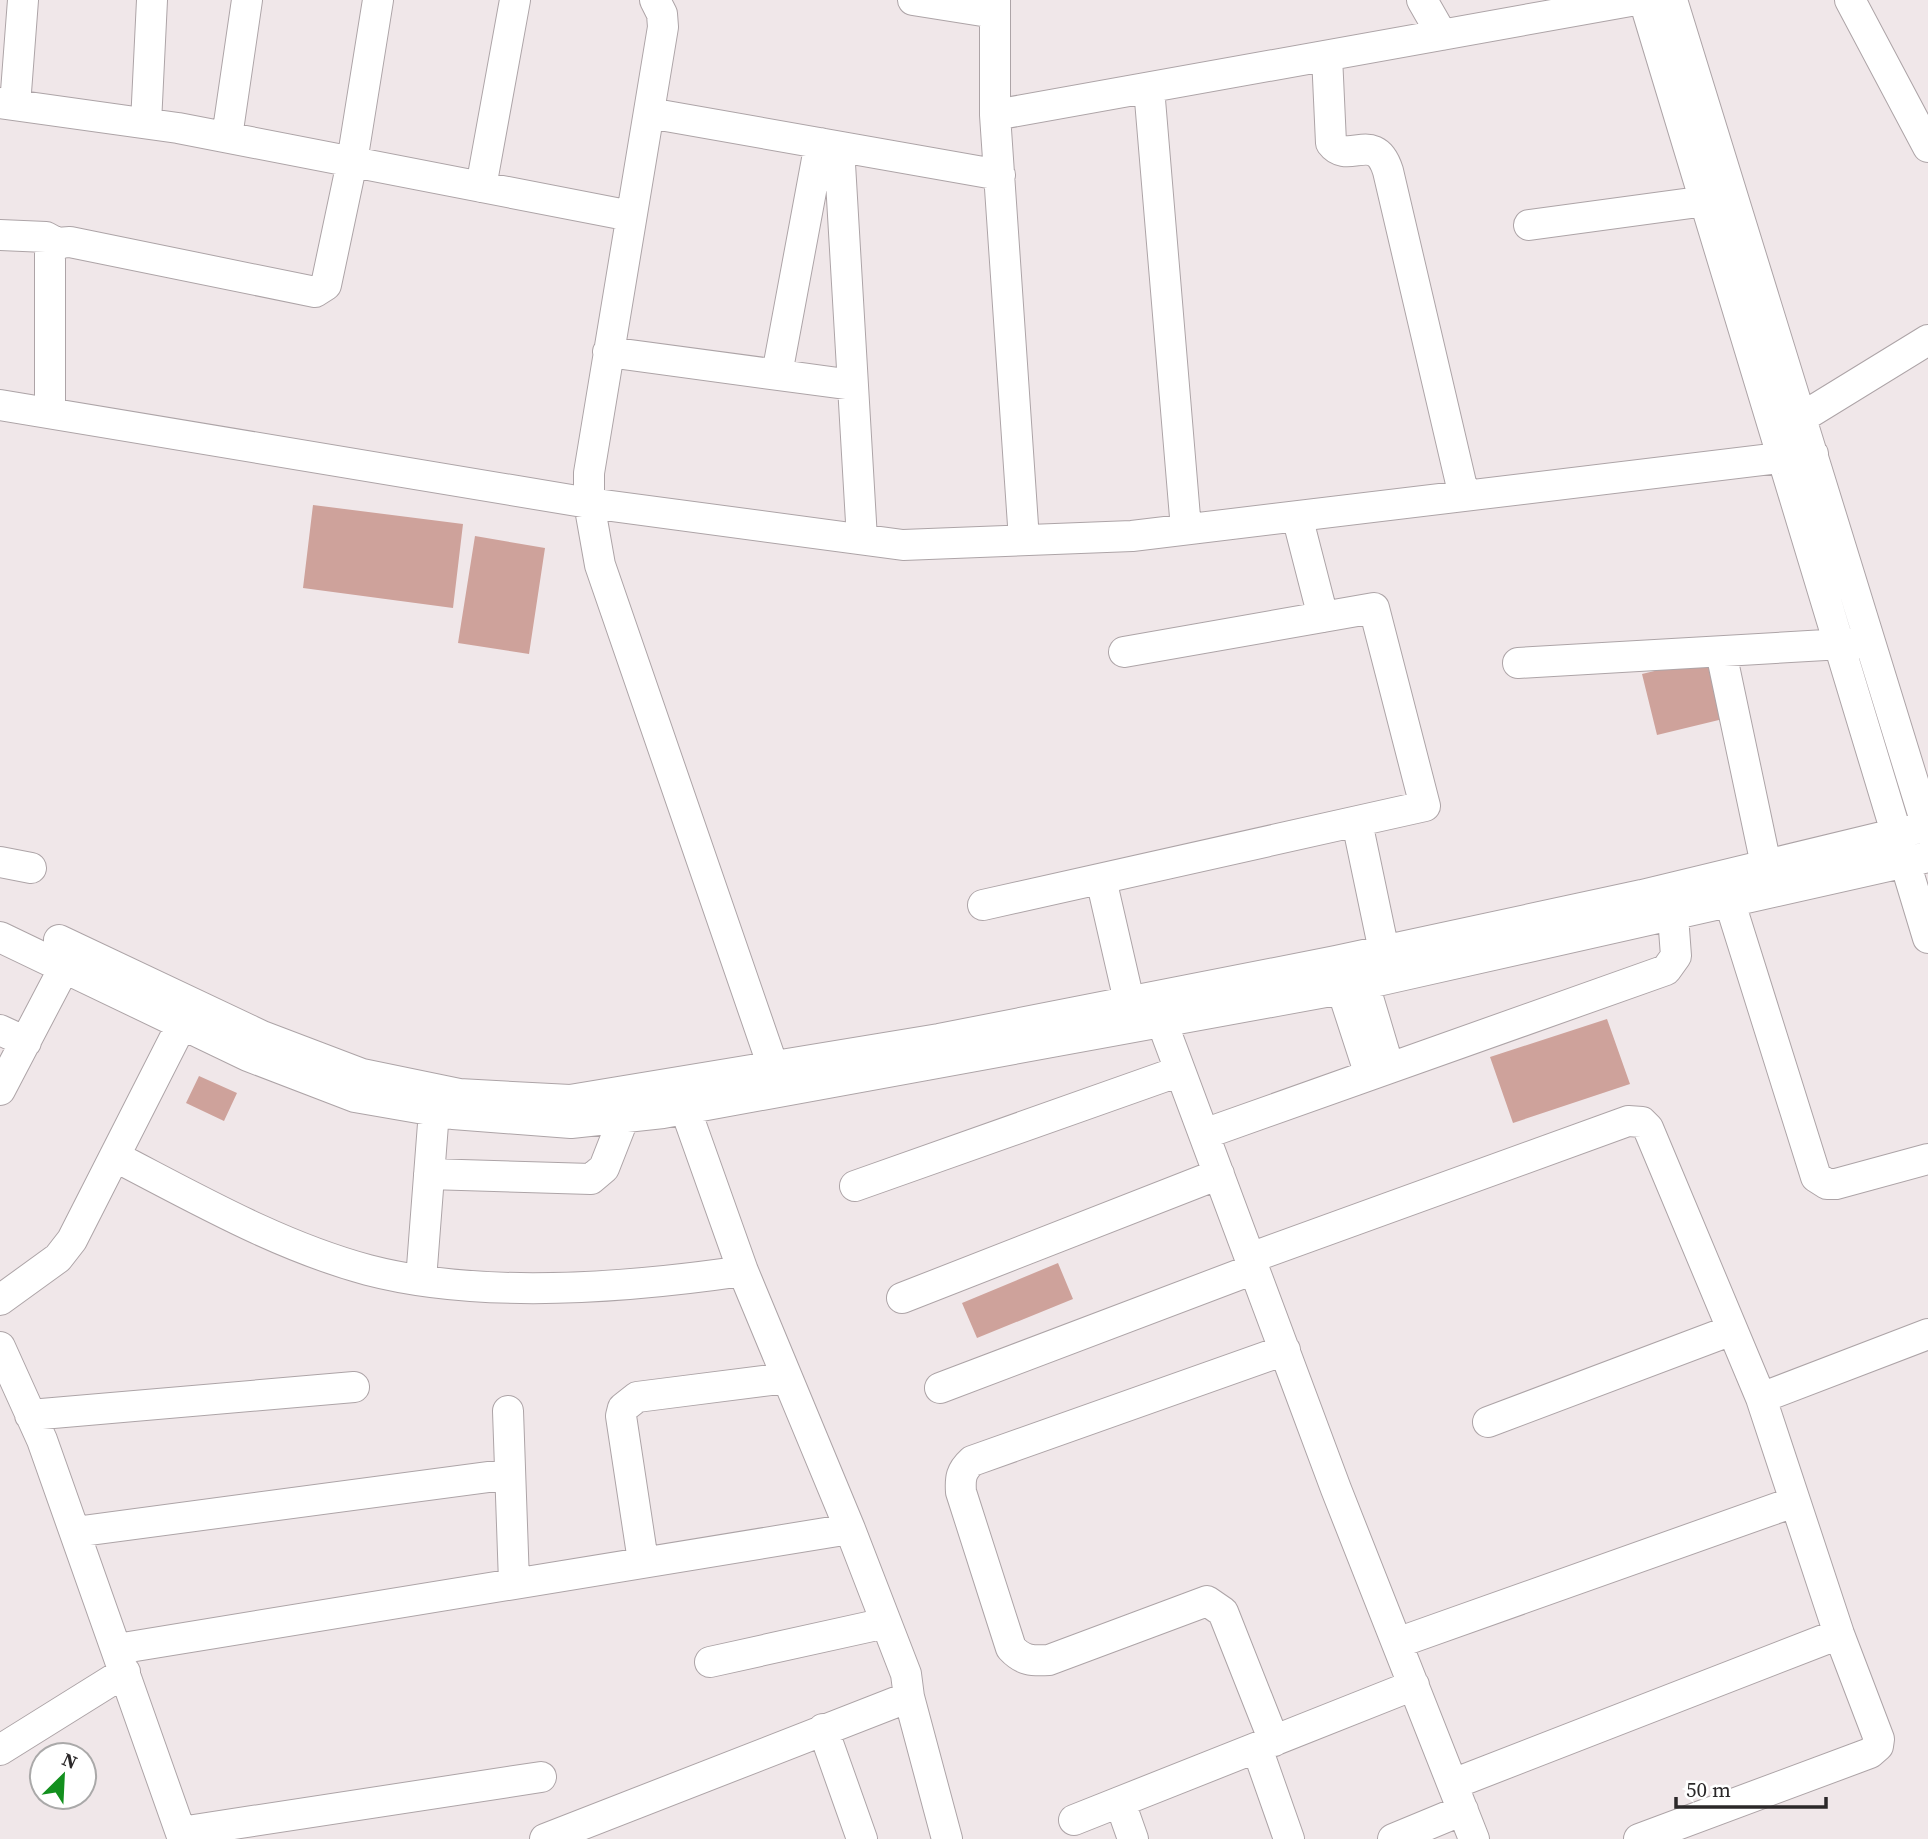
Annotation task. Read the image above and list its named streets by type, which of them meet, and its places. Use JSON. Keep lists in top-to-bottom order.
{
  "scale_bar": "50 m",
  "north": "top right"
}
